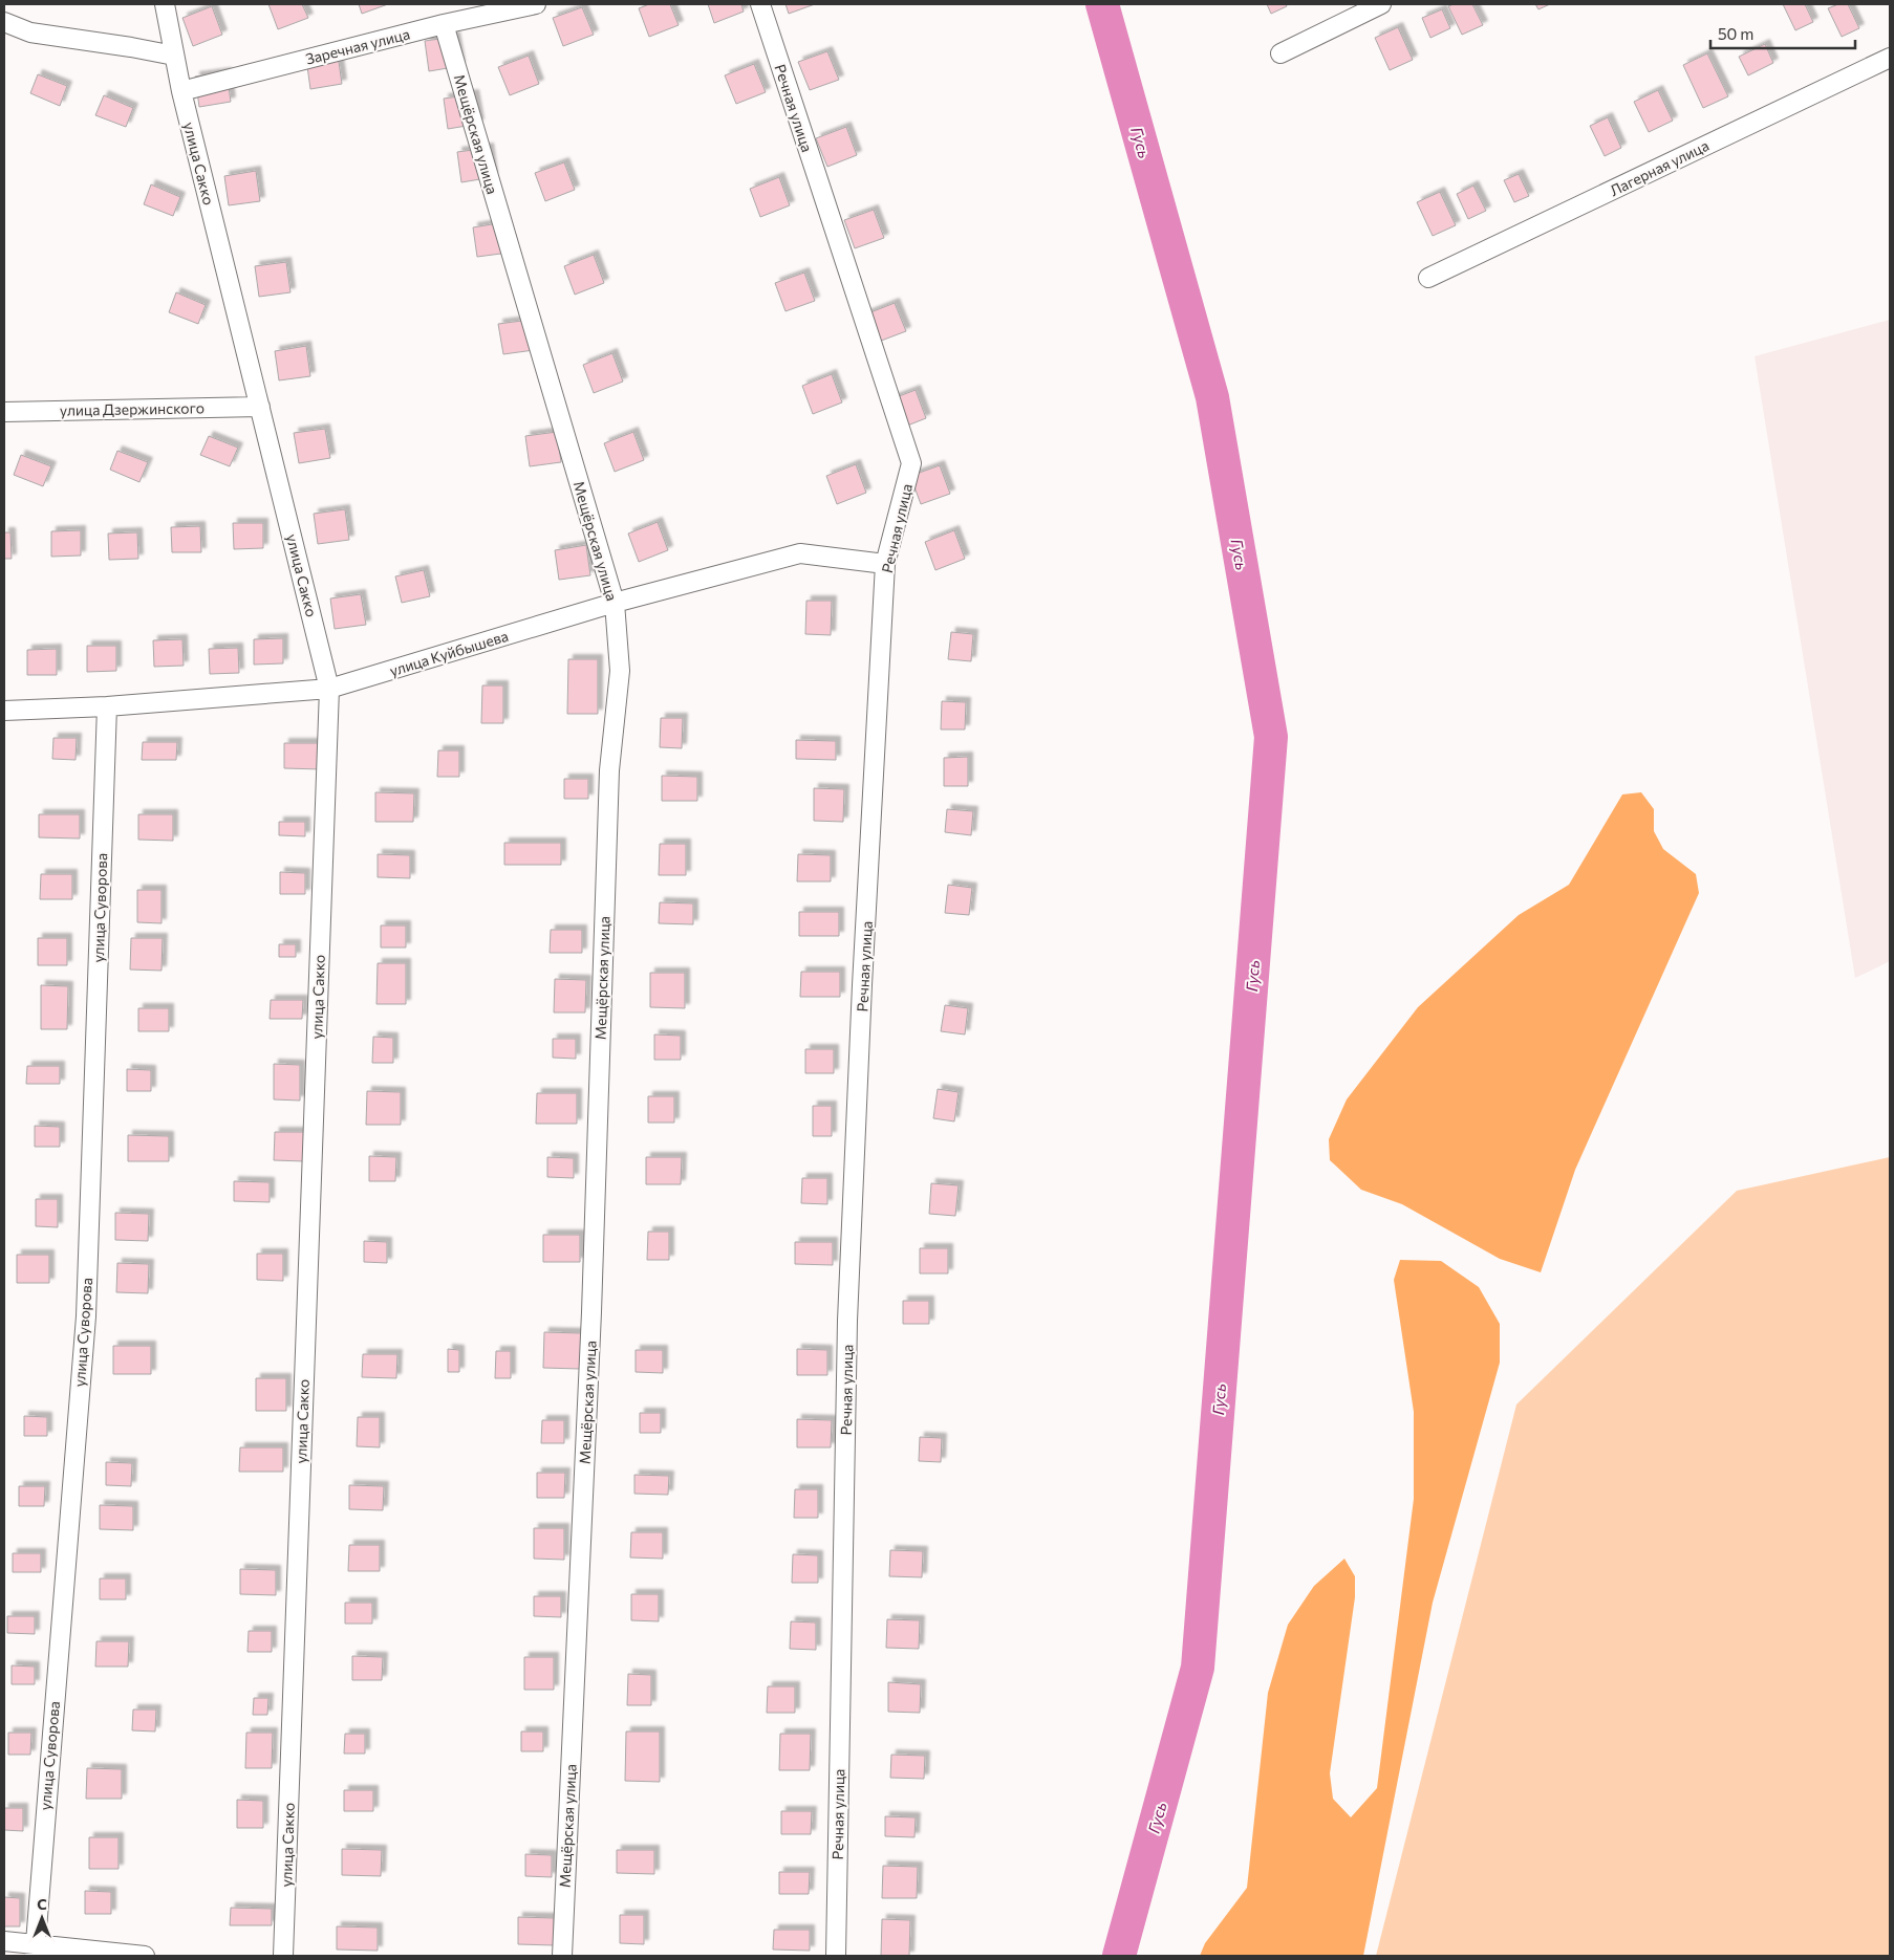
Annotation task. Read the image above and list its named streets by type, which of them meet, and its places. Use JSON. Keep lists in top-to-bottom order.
{
  "streets": {
    "street": [
      "Заречная улица",
      "Речная улица",
      "Мещёрская улица",
      "улица Сакко",
      "Лагерная улица",
      "улица Дзержинского",
      "улица Куйбышева",
      "улица Суворова"
    ]
  },
  "crossings": [
    ["Заречная улица", "Мещёрская улица"],
    ["Заречная улица", "улица Сакко"],
    ["Речная улица", "улица Куйбышева"],
    ["Мещёрская улица", "улица Куйбышева"],
    ["улица Сакко", "улица Дзержинского"],
    ["улица Сакко", "улица Куйбышева"],
    ["улица Куйбышева", "улица Суворова"]
  ],
  "water": ["Гусь"],
  "scale_bar": "50 m",
  "north": "top"
}
